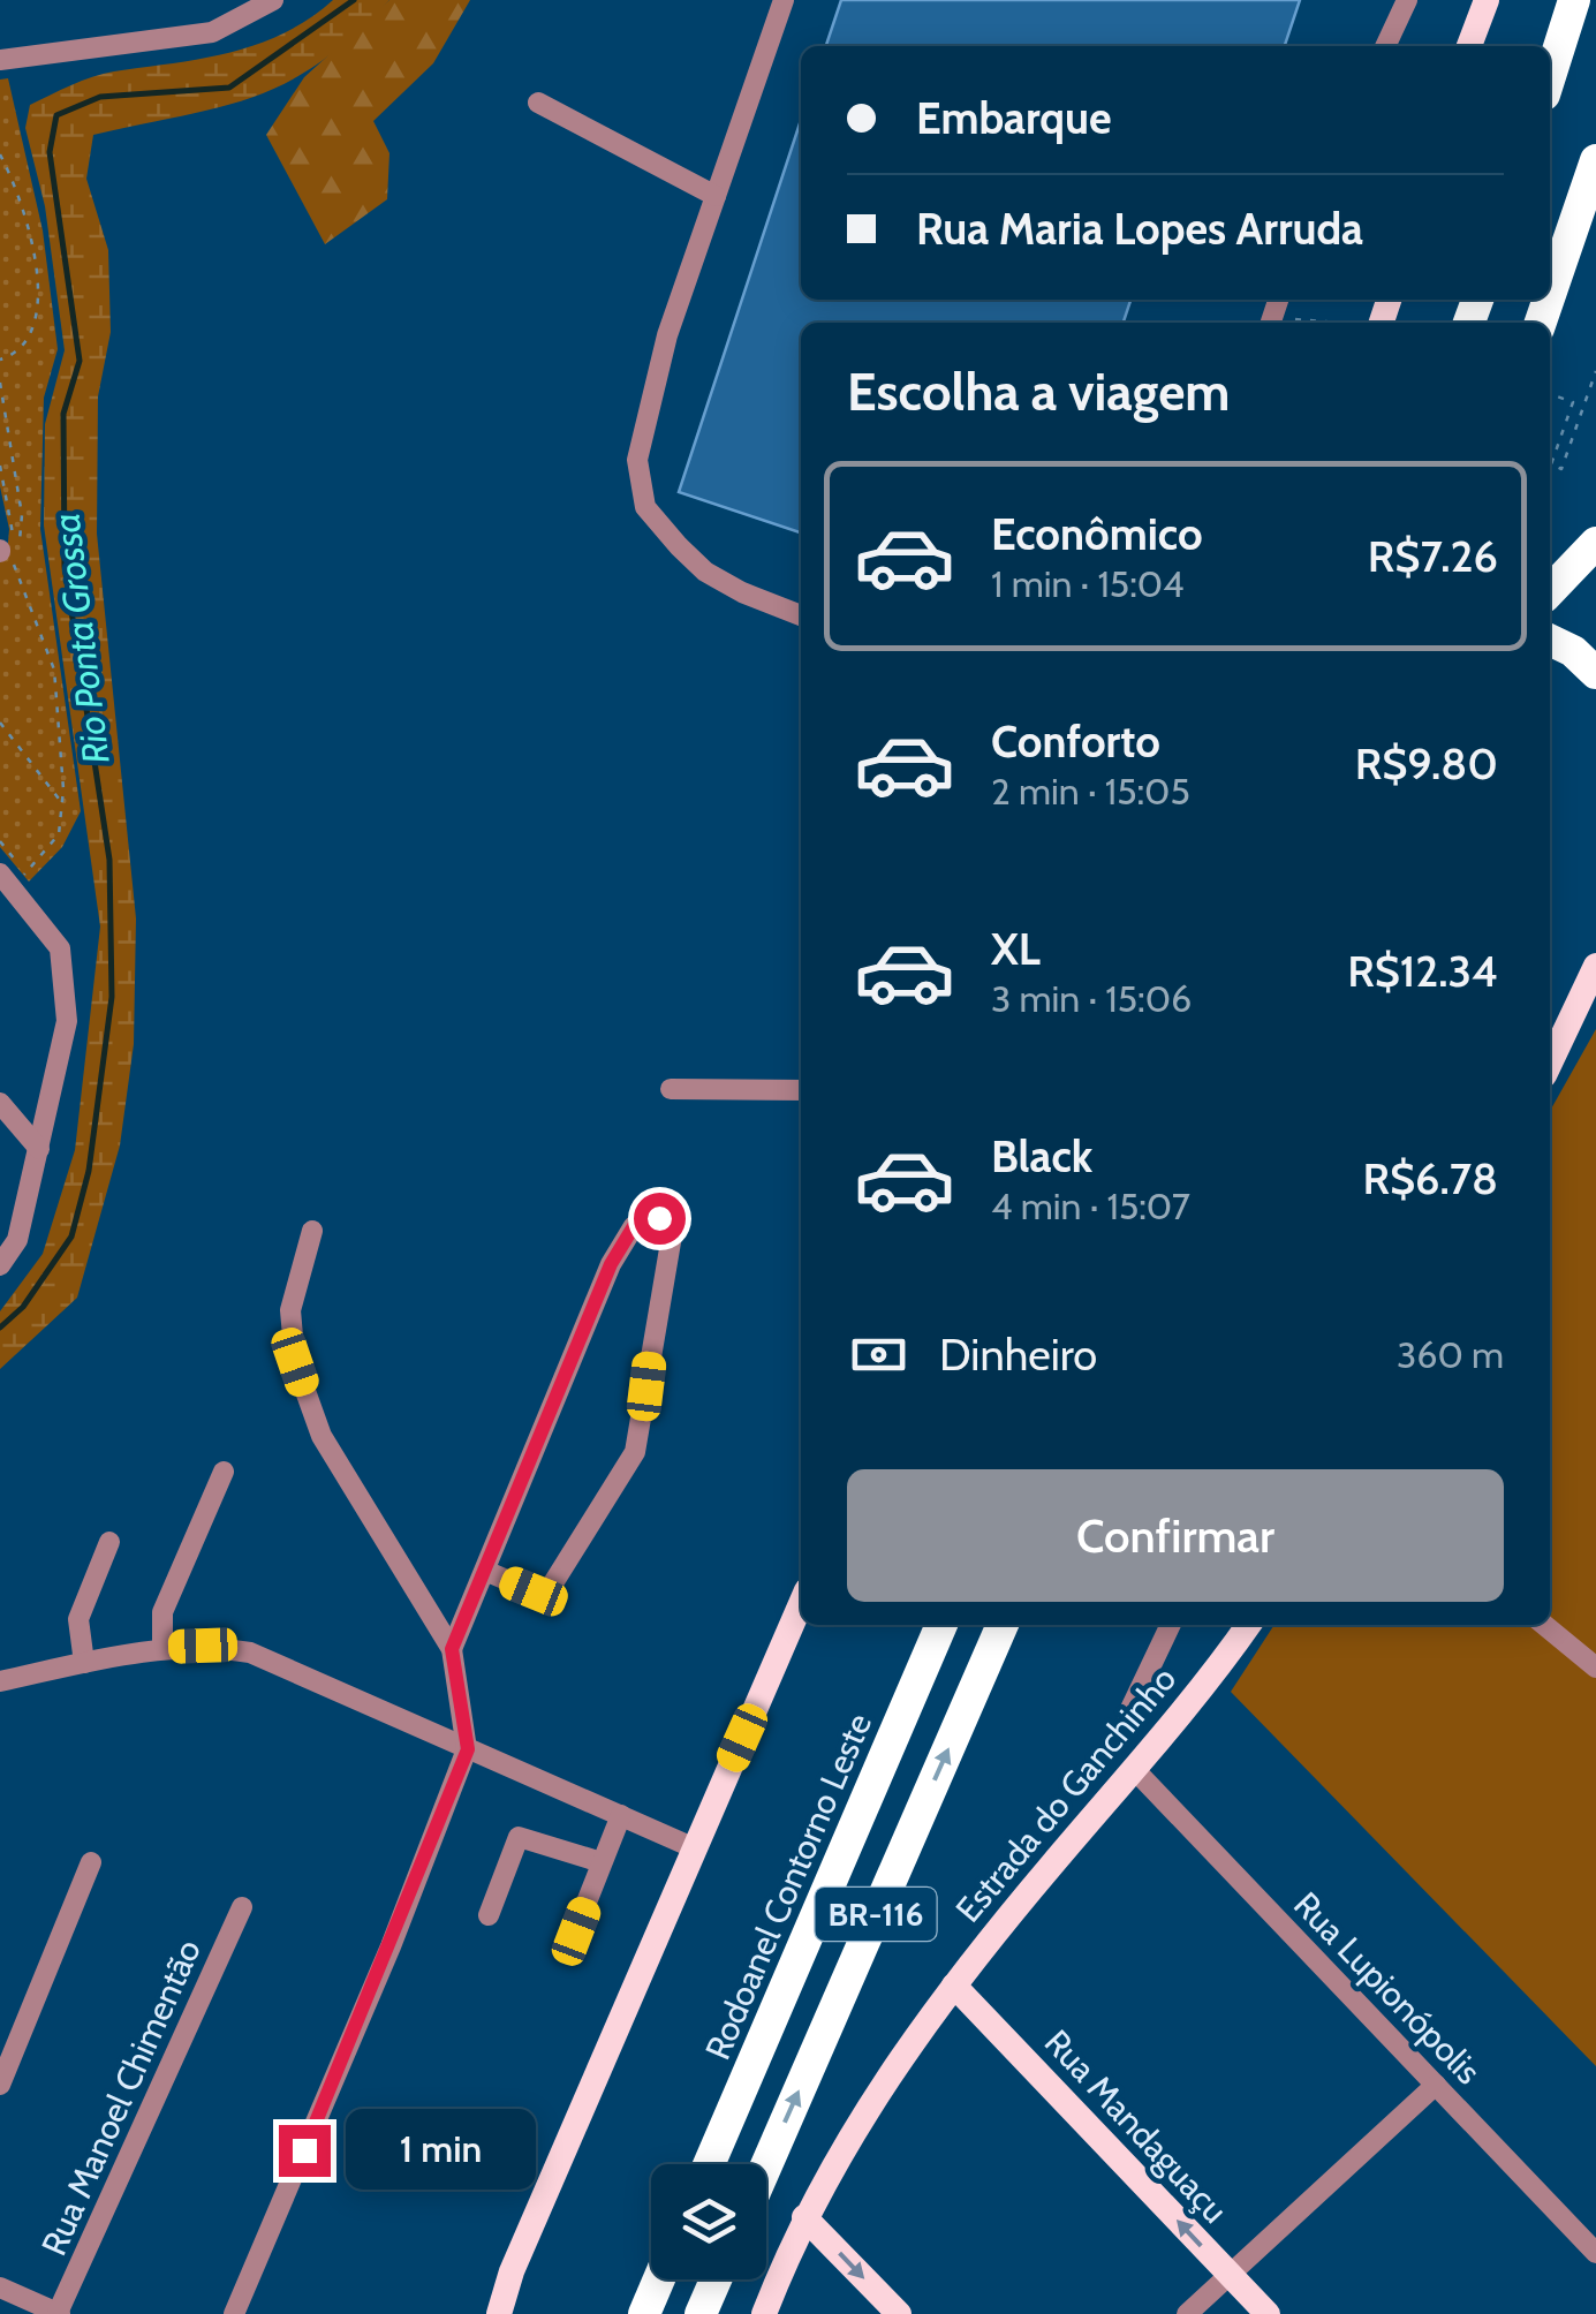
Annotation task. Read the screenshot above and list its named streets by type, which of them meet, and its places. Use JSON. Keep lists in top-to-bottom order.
{
  "streets": {
    "highway": ["Rodoanel Contorno Leste", "BR-116"],
    "main road": ["Estrada do Ganchinho", "Rua Mandaguaçu"],
    "street": ["Rua Lupionópolis", "Rua Manoel Chimentão"]
  },
  "crossings": [
    ["Estrada do Ganchinho", "Rua Lupionópolis"],
    ["Estrada do Ganchinho", "Rua Mandaguaçu"]
  ],
  "one_way": ["Rua Mandaguaçu"],
  "water": ["Rio Ponta Grossa"],
  "page": {
    "banner": ["Embarque", "Rua Maria Lopes Arruda"],
    "heading": "Escolha a viagem",
    "list": [
      {
        "name": "Econômico",
        "note": "1 min · 15:04",
        "value": "R$7.26"
      },
      {
        "name": "Conforto",
        "note": "2 min · 15:05",
        "value": "R$9.80"
      },
      {
        "name": "XL",
        "note": "3 min · 15:06",
        "value": "R$12.34"
      },
      {
        "name": "Black",
        "note": "4 min · 15:07",
        "value": "R$6.78"
      }
    ],
    "pay": ["Dinheiro", "360 m"],
    "buttons": "Confirmar",
    "bubble": "1 min"
  }
}
